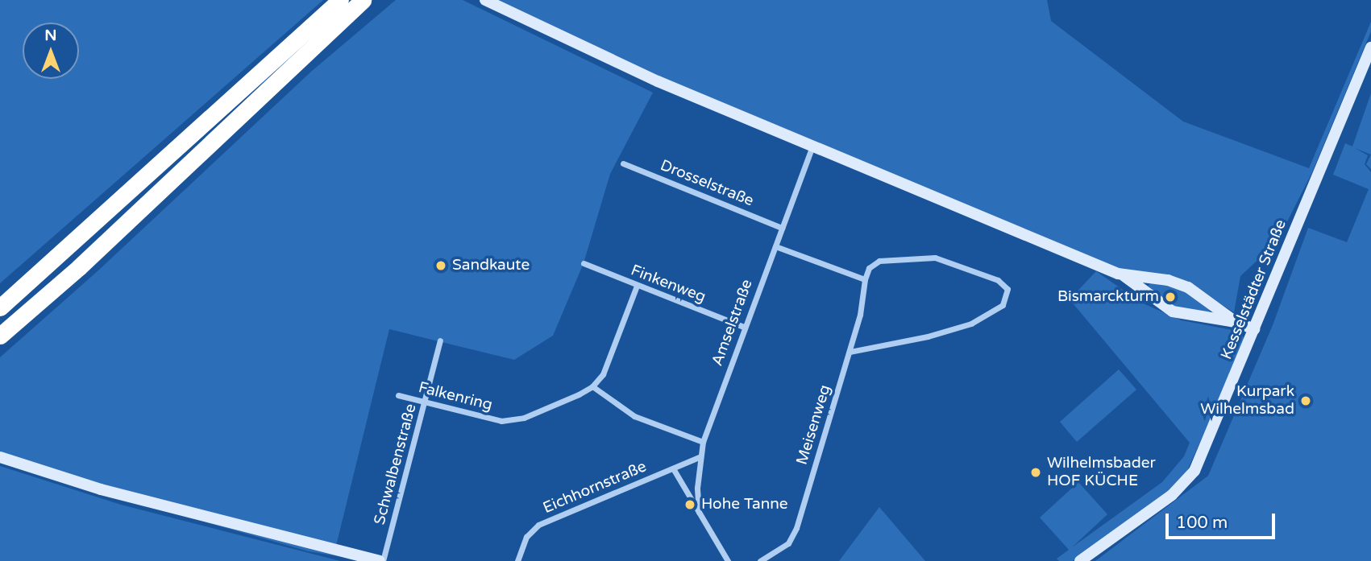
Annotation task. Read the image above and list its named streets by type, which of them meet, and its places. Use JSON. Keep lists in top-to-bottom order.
{
  "streets": {
    "street": [
      "Drosselstraße",
      "Finkenweg",
      "Kesselstädter Straße",
      "Amselstraße",
      "Falkenring",
      "Meisenweg",
      "Schwalbenstraße",
      "Eichhornstraße"
    ]
  },
  "crossings": [
    ["Drosselstraße", "Amselstraße"],
    ["Finkenweg", "Amselstraße"],
    ["Amselstraße", "Eichhornstraße"],
    ["Falkenring", "Schwalbenstraße"]
  ],
  "places": [
    "Sandkaute",
    "Bismarckturm",
    "Kurpark Wilhelmsbad",
    "Wilhelmsbader HOF KÜCHE",
    "Hohe Tanne"
  ],
  "scale_bar": "100 m",
  "north": "top"
}
